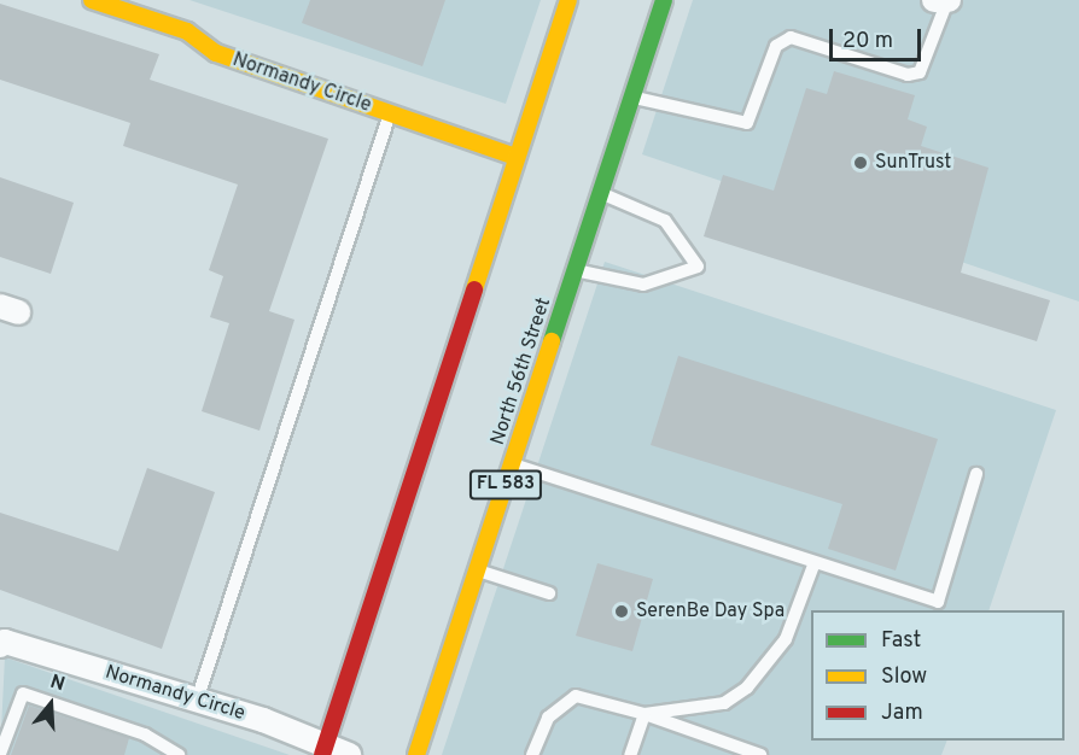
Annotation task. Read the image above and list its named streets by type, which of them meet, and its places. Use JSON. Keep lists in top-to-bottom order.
{
  "streets": {
    "main road": ["Normandy Circle", "North 56th Street", "FL 583"]
  },
  "places": ["SunTrust", "SerenBe Day Spa"],
  "legend": ["Fast", "Slow", "Jam"],
  "scale_bar": "20 m",
  "north": "top"
}
